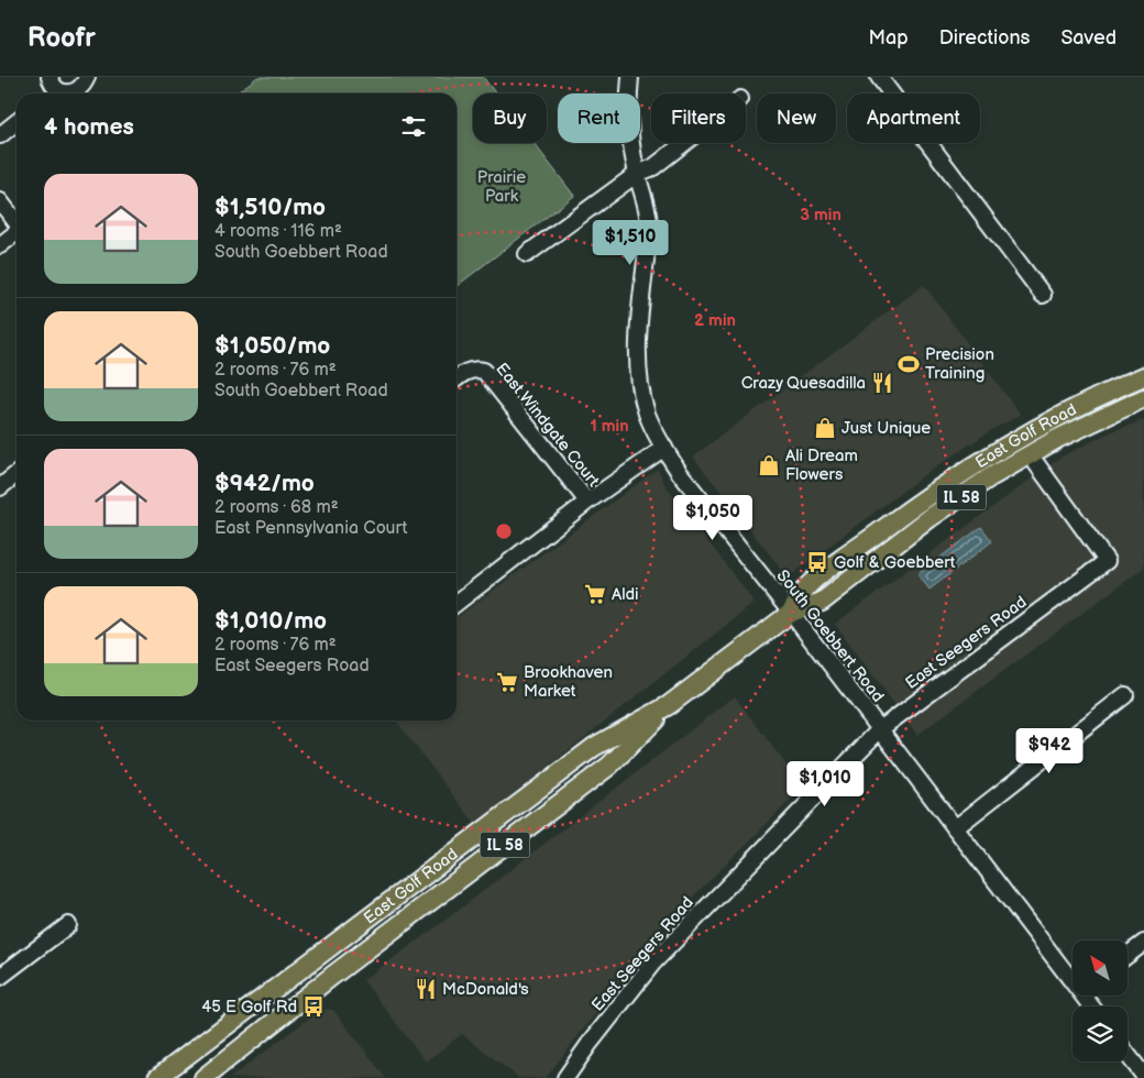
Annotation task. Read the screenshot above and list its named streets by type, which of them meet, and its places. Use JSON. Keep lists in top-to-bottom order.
{
  "streets": {
    "main road": ["East Golf Road", "IL 58"],
    "street": ["East Windgate Court", "South Goebbert Road", "East Seegers Road"]
  },
  "crossings": [
    ["East Windgate Court", "South Goebbert Road"],
    ["East Golf Road", "South Goebbert Road"],
    ["East Golf Road", "East Seegers Road"],
    ["South Goebbert Road", "East Seegers Road"]
  ],
  "parks": ["Prairie Park"],
  "places": {
    "sports": ["Precision Training"],
    "restaurant": ["Crazy Quesadilla", "McDonald's"],
    "shop": ["Just Unique", "Ali Dream Flowers"],
    "bus stop": ["Golf & Goebbert", "45 E Golf Rd"],
    "supermarket": ["Aldi", "Brookhaven Market"]
  },
  "north": "top left",
  "page": {
    "header": "Roofr",
    "nav": ["Map", "Directions", "Saved"],
    "chip": [
      "Buy",
      "Rent",
      "Filters",
      "New",
      "Apartment"
    ],
    "heading": "4 homes",
    "list": [
      {
        "name": "$1,510/mo",
        "note": "4 rooms · 116 m² · South Goebbert Road"
      },
      {
        "name": "$1,050/mo",
        "note": "2 rooms · 76 m² · South Goebbert Road"
      },
      {
        "name": "$942/mo",
        "note": "2 rooms · 68 m² · East Pennsylvania Court"
      },
      {
        "name": "$1,010/mo",
        "note": "2 rooms · 76 m² · East Seegers Road"
      }
    ],
    "price": [
      "$1,510",
      "$1,050",
      "$942",
      "$1,010"
    ]
  },
  "rings": ["3 min", "2 min", "1 min"]
}
